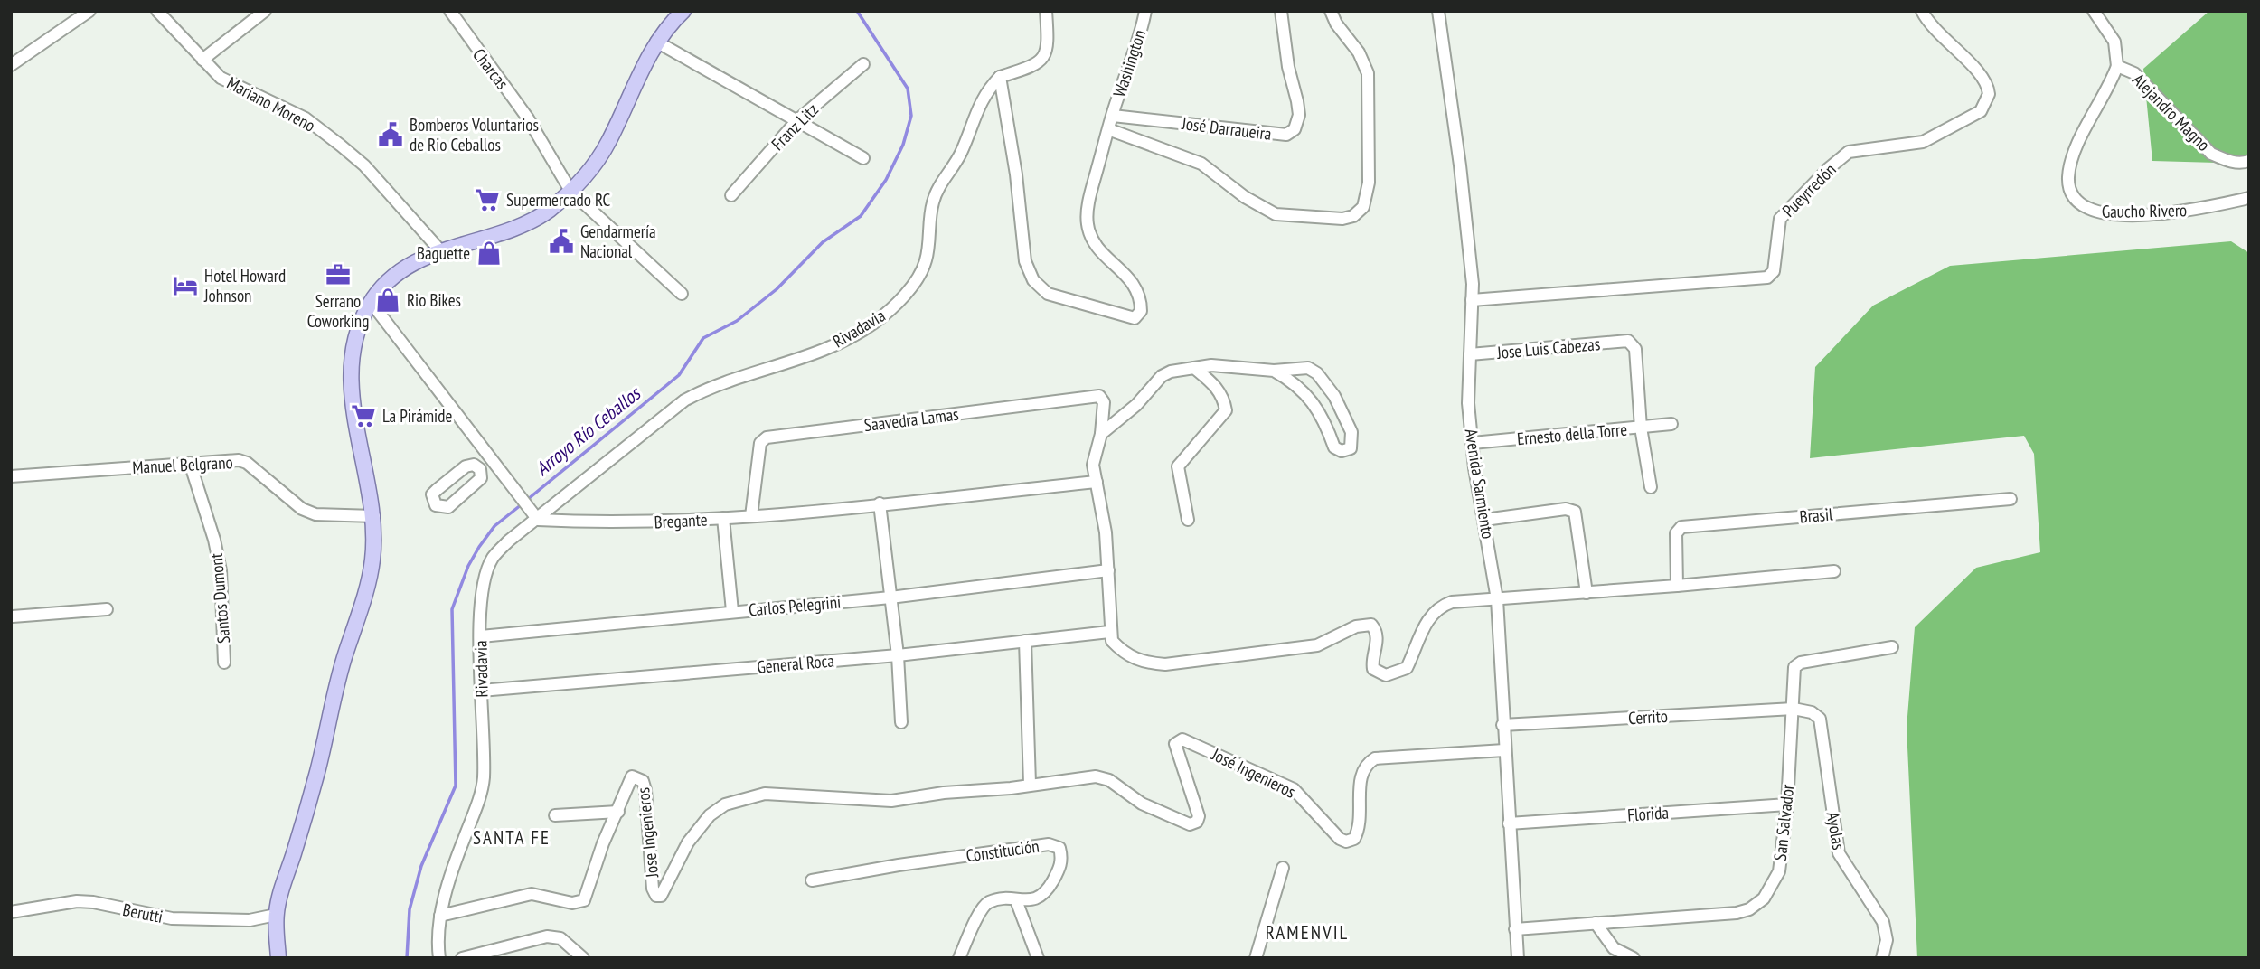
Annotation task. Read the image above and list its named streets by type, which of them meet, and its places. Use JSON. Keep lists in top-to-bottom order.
{
  "streets": {
    "street": [
      "Washington",
      "Charcas",
      "Mariano Moreno",
      "Alejandro Magno",
      "Franz Litz",
      "José Darraueira",
      "Pueyrredón",
      "Gaucho Rivero",
      "Rivadavia",
      "Jose Luis Cabezas",
      "Saavedra Lamas",
      "Ernesto della Torre",
      "Manuel Belgrano",
      "Avenida Sarmiento",
      "Brasil",
      "Bregante",
      "Santos Dumont",
      "Carlos Pelegrini",
      "General Roca",
      "Cerrito",
      "José Ingenieros",
      "Florida",
      "San Salvador",
      "Ayolas",
      "Jose Ingenieros",
      "Constitución",
      "Berutti"
    ]
  },
  "crossings": [
    ["Washington", "José Darraueira"],
    ["Alejandro Magno", "Gaucho Rivero"],
    ["Pueyrredón", "Avenida Sarmiento"],
    ["Rivadavia", "Bregante"],
    ["Rivadavia", "Carlos Pelegrini"],
    ["Rivadavia", "General Roca"],
    ["Rivadavia", "Jose Ingenieros"],
    ["Jose Luis Cabezas", "Ernesto della Torre"],
    ["Jose Luis Cabezas", "Avenida Sarmiento"],
    ["Saavedra Lamas", "Bregante"],
    ["Ernesto della Torre", "Avenida Sarmiento"],
    ["Manuel Belgrano", "Santos Dumont"],
    ["Avenida Sarmiento", "Cerrito"],
    ["Avenida Sarmiento", "José Ingenieros"],
    ["Avenida Sarmiento", "Florida"],
    ["Avenida Sarmiento", "San Salvador"],
    ["Cerrito", "San Salvador"],
    ["Cerrito", "Ayolas"],
    ["José Ingenieros", "Jose Ingenieros"],
    ["Florida", "San Salvador"],
    ["San Salvador", "Ayolas"]
  ],
  "districts": ["SANTA FE", "RAMENVIL"],
  "water": ["Arroyo Río Ceballos"],
  "places": {
    "public building": ["Bomberos Voluntarios de Rio Ceballos", "Gendarmería Nacional"],
    "supermarket": ["Supermercado RC", "La Pirámide"],
    "shop": ["Baguette", "Rio Bikes"],
    "office": ["Serrano Coworking"],
    "hotel": ["Hotel Howard Johnson"]
  }
}
